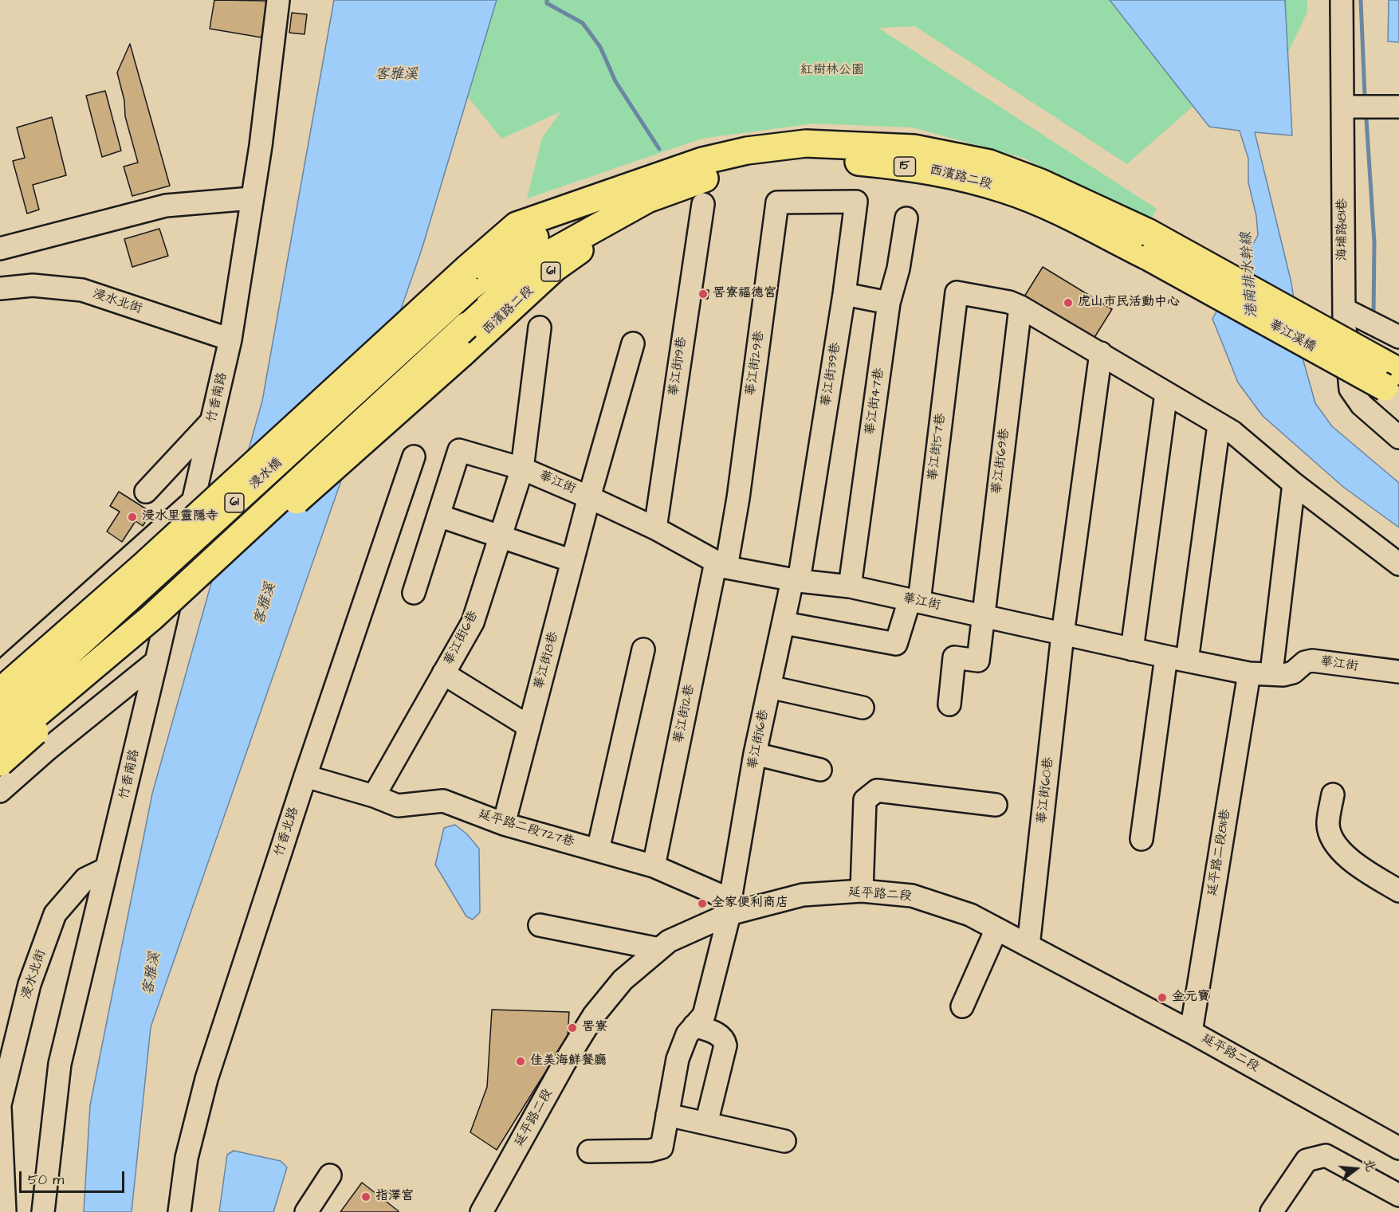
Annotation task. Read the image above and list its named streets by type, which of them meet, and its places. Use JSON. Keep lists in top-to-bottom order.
{
  "streets": {
    "main road": [
      "15",
      "西濱路二段",
      "61",
      "華江溪橋",
      "浸水橋"
    ],
    "street": [
      "海埔路181巷",
      "浸水北街",
      "華江街29巷",
      "華江街19巷",
      "華江街39巷",
      "竹香南路",
      "華江街47巷",
      "華江街57巷",
      "華江街69巷",
      "華江街",
      "華江街6巷",
      "華江街8巷",
      "華江街12巷",
      "華江街16巷",
      "華江街60巷",
      "延平路二段727巷",
      "竹香北路",
      "延平路二段811巷",
      "延平路二段"
    ]
  },
  "crossings": [
    ["西濱路二段", "61"],
    ["西濱路二段", "華江溪橋"],
    ["西濱路二段", "浸水橋"],
    ["61", "浸水橋"],
    ["浸水北街", "竹香南路"],
    ["華江街29巷", "華江街39巷"],
    ["華江街29巷", "華江街"],
    ["華江街29巷", "華江街12巷"],
    ["華江街19巷", "華江街"],
    ["華江街39巷", "華江街"],
    ["華江街39巷", "華江街16巷"],
    ["華江街47巷", "華江街"],
    ["華江街57巷", "華江街69巷"],
    ["華江街57巷", "華江街"],
    ["華江街57巷", "華江街16巷"],
    ["華江街69巷", "華江街"],
    ["華江街", "華江街6巷"],
    ["華江街", "華江街8巷"],
    ["華江街", "華江街12巷"],
    ["華江街", "華江街16巷"],
    ["華江街", "華江街60巷"],
    ["華江街", "延平路二段811巷"],
    ["華江街6巷", "延平路二段727巷"],
    ["華江街8巷", "延平路二段727巷"],
    ["華江街12巷", "延平路二段727巷"],
    ["華江街16巷", "延平路二段727巷"],
    ["華江街16巷", "延平路二段"],
    ["華江街60巷", "延平路二段"],
    ["延平路二段727巷", "竹香北路"],
    ["延平路二段727巷", "延平路二段"],
    ["延平路二段811巷", "延平路二段"]
  ],
  "water": ["客雅溪", "港南排水幹線"],
  "parks": ["紅樹林公園"],
  "places": [
    "罟寮福德宮",
    "虎山市民活動中心",
    "浸水里靈隱寺",
    "全家便利商店",
    "金元寶",
    "罟寮",
    "佳美海鮮餐廳",
    "指澤宮"
  ],
  "scale_bar": "50 m",
  "north": "right"
}
